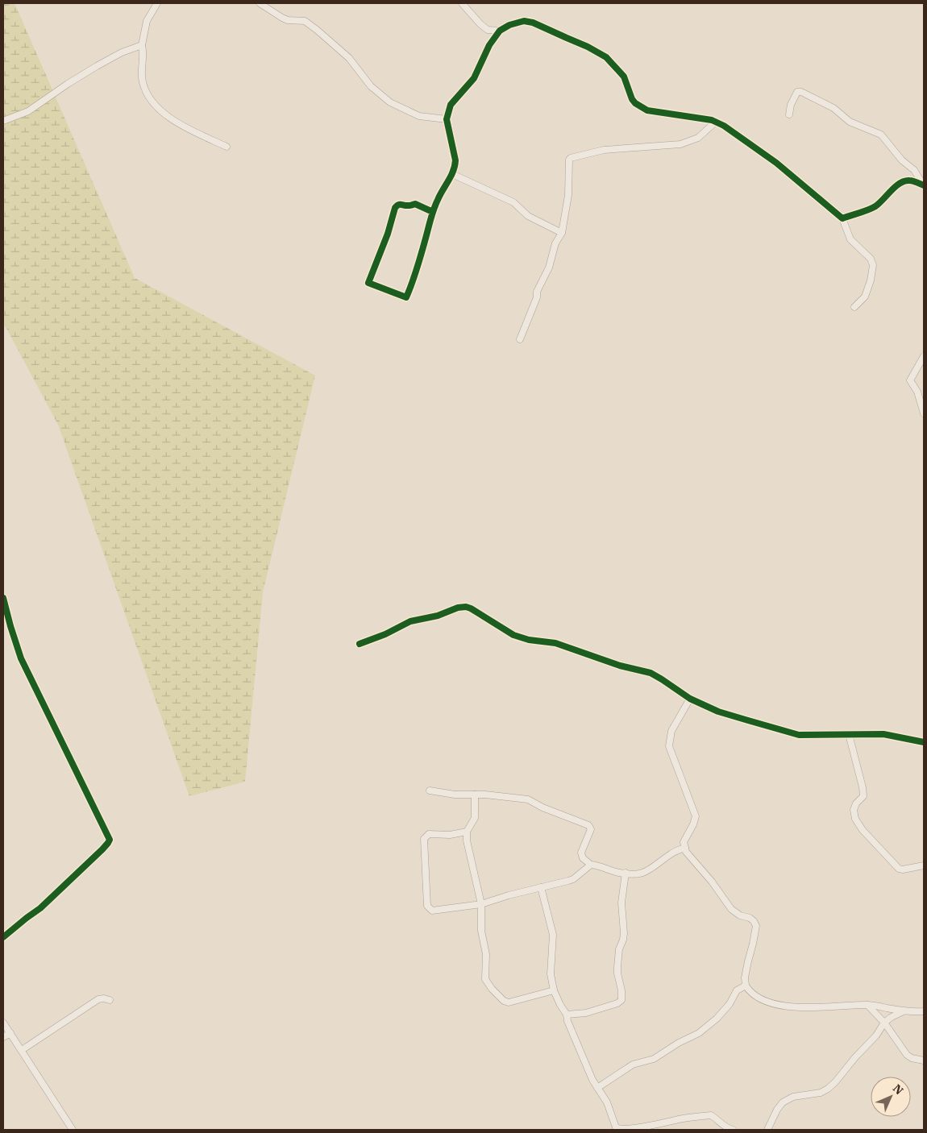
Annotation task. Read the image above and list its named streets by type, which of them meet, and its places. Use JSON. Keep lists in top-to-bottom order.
{
  "north": "top right"
}
